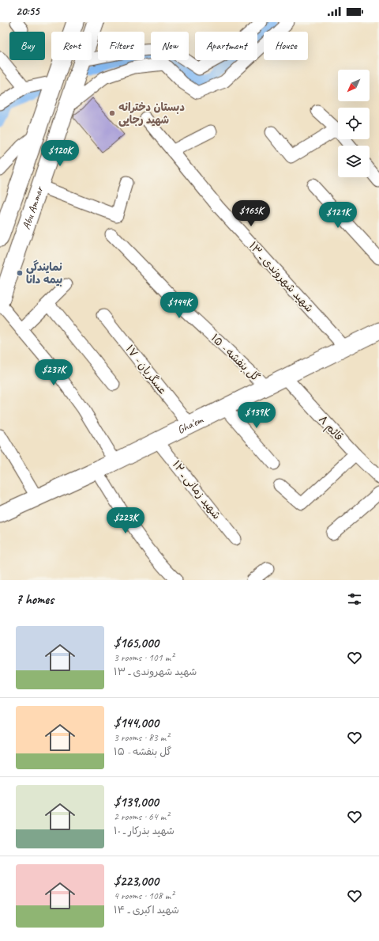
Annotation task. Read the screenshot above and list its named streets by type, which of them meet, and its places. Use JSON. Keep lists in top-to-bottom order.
{
  "streets": {
    "street": [
      "Abu Ammar",
      "شهید شهروندی ـ ۱۳",
      "گل بنفشه - ۱۵",
      "عسگریان - ۱۷",
      "Gha'em",
      "قائم ۸",
      "شهید زمانی ـ ۱۲"
    ]
  },
  "crossings": [
    ["شهید شهروندی ـ ۱۳", "Gha'em"],
    ["گل بنفشه - ۱۵", "Gha'em"],
    ["عسگریان - ۱۷", "Gha'em"],
    ["Gha'em", "قائم ۸"],
    ["Gha'em", "شهید زمانی ـ ۱۲"]
  ],
  "places": ["دبستان دخترانه شهید رجایی", "نمایندگی بیمه دانا"],
  "north": "bottom left",
  "page": {
    "status": "20:55",
    "chip": [
      "Buy",
      "Rent",
      "Filters",
      "New",
      "Apartment",
      "House"
    ],
    "price": [
      "$120K",
      "$165K",
      "$121K",
      "$144K",
      "$237K",
      "$139K",
      "$223K"
    ],
    "heading": "7 homes",
    "list": [
      {
        "name": "$165,000",
        "note": "3 rooms · 101 m² · شهید شهروندی ـ ۱۳"
      },
      {
        "name": "$144,000",
        "note": "3 rooms · 83 m² · گل بنفشه - ۱۵"
      },
      {
        "name": "$139,000",
        "note": "2 rooms · 64 m² · شهید بذرکار ـ ۱۰"
      },
      {
        "name": "$223,000",
        "note": "4 rooms · 108 m² · شهید اکبری ـ ۱۴"
      }
    ]
  }
}
